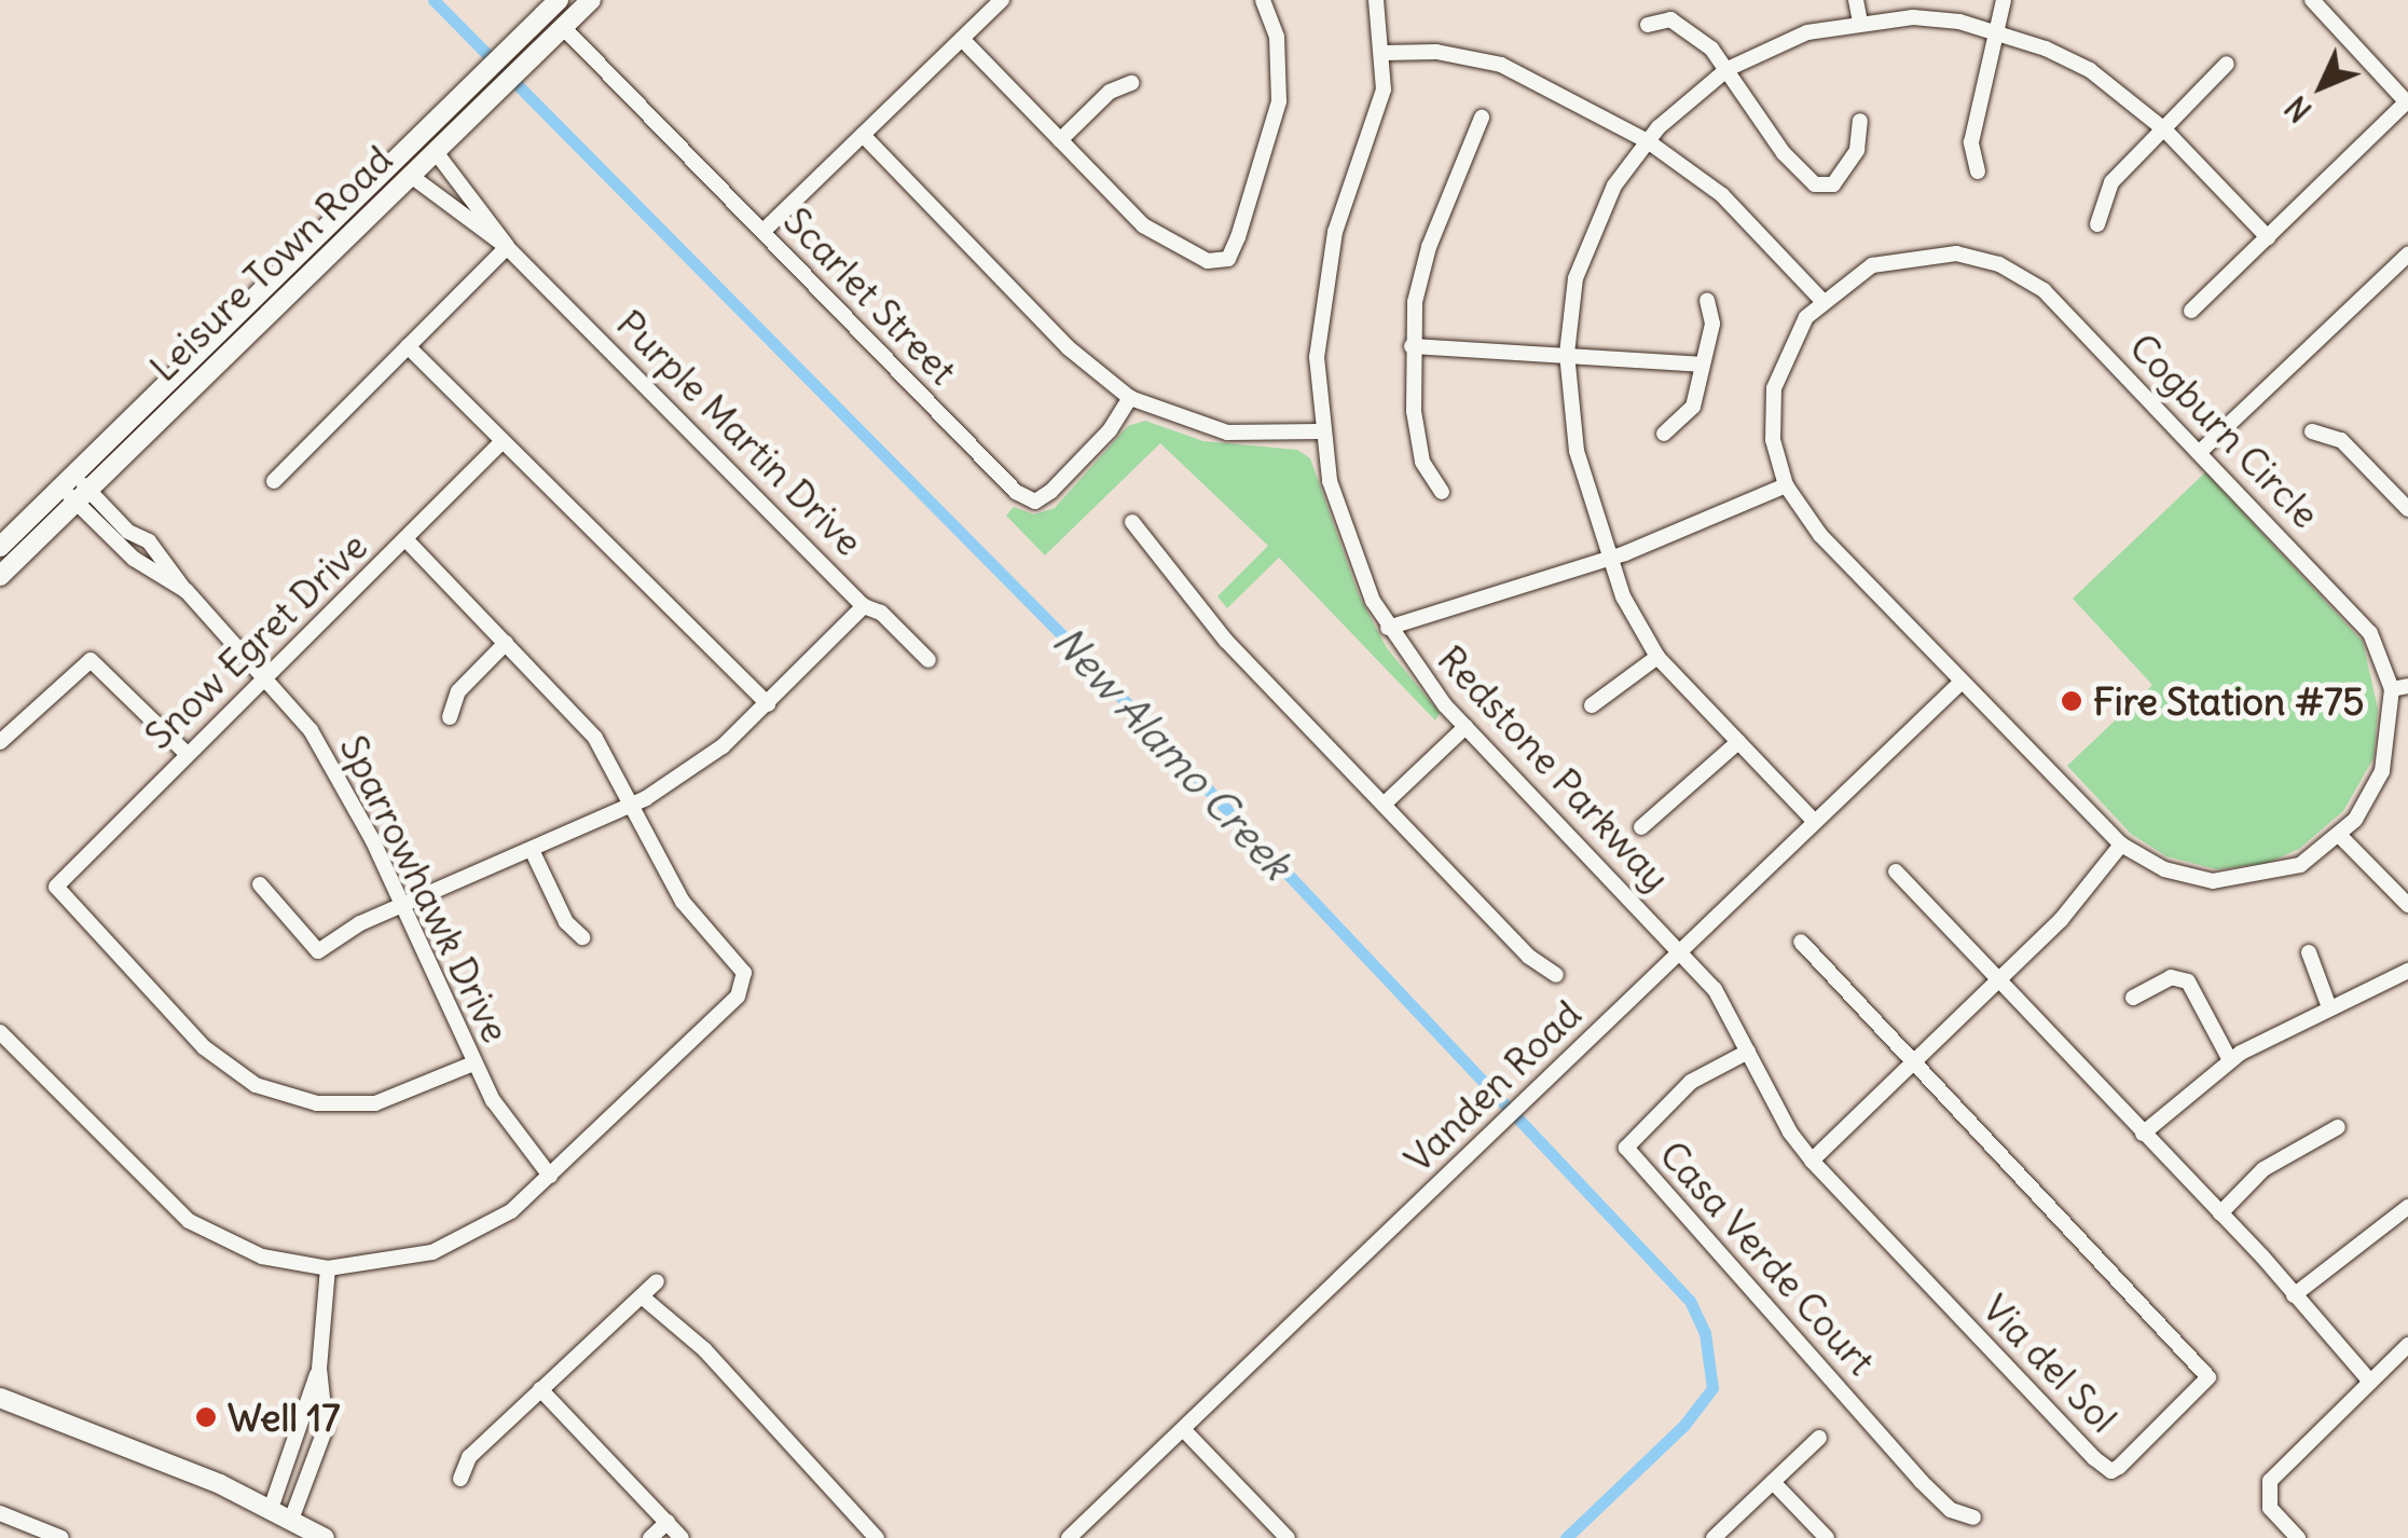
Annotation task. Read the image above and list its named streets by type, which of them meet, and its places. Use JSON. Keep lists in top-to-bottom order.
{
  "streets": {
    "main road": ["Leisure Town Road"],
    "street": [
      "Scarlet Street",
      "Cogburn Circle",
      "Purple Martin Drive",
      "Snow Egret Drive",
      "Redstone Parkway",
      "Sparrowhawk Drive",
      "Vanden Road",
      "Casa Verde Court",
      "Via del Sol"
    ]
  },
  "crossings": [
    ["Leisure Town Road", "Scarlet Street"],
    ["Leisure Town Road", "Purple Martin Drive"],
    ["Leisure Town Road", "Sparrowhawk Drive"],
    ["Cogburn Circle", "Vanden Road"],
    ["Snow Egret Drive", "Sparrowhawk Drive"],
    ["Redstone Parkway", "Vanden Road"],
    ["Redstone Parkway", "Via del Sol"],
    ["Vanden Road", "Via del Sol"],
    ["Casa Verde Court", "Via del Sol"]
  ],
  "water": ["New Alamo Creek"],
  "places": ["Fire Station #75", "Well 17"],
  "north": "bottom left"
}
